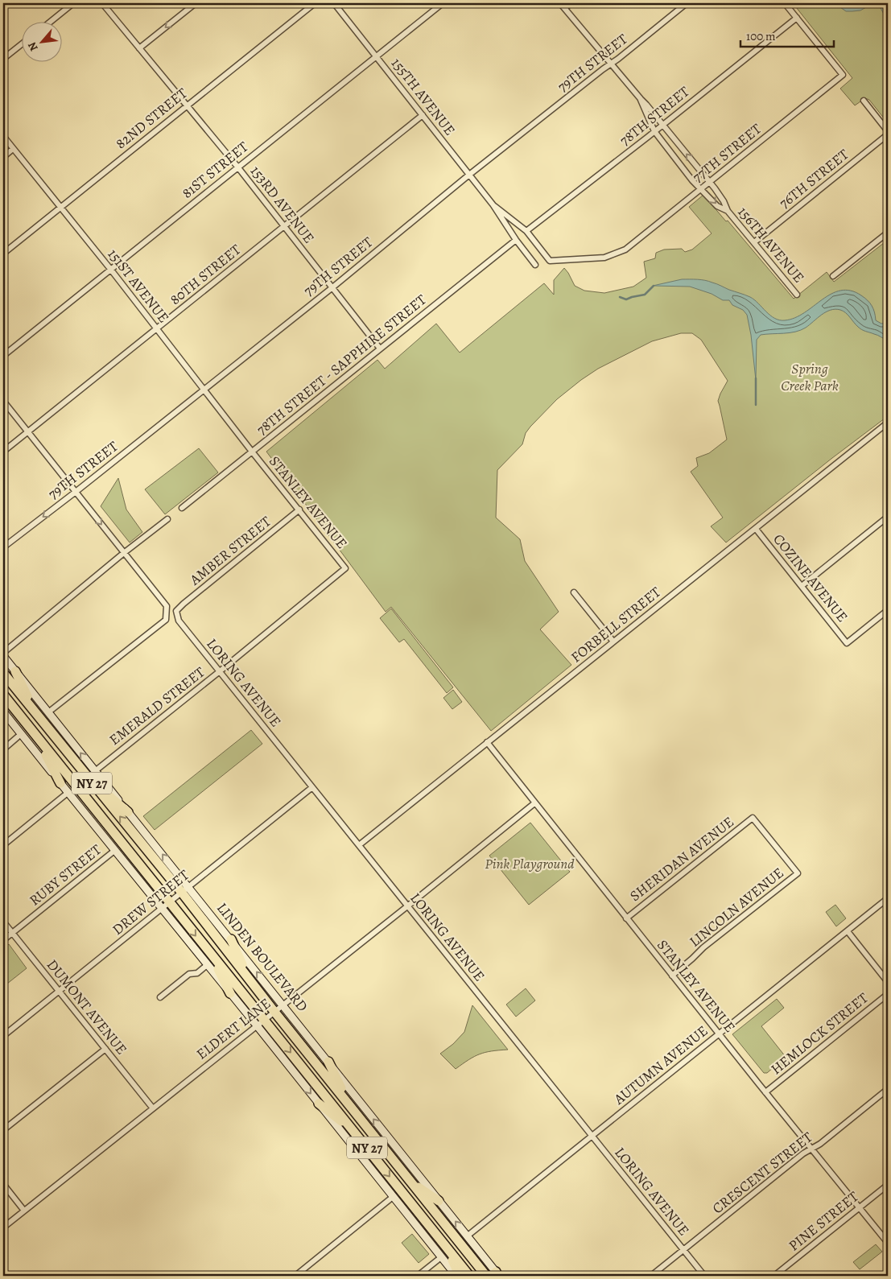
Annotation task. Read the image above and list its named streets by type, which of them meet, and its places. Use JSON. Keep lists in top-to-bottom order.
{
  "streets": {
    "highway": ["NY 27", "LINDEN BOULEVARD"],
    "street": [
      "79TH STREET",
      "155TH AVENUE",
      "78TH STREET",
      "82ND STREET",
      "77TH STREET",
      "81ST STREET",
      "76TH STREET",
      "153RD AVENUE",
      "156TH AVENUE",
      "80TH STREET",
      "151ST AVENUE",
      "78TH STREET - SAPPHIRE STREET",
      "STANLEY AVENUE",
      "AMBER STREET",
      "COZINE AVENUE",
      "FORBELL STREET",
      "LORING AVENUE",
      "EMERALD STREET",
      "SHERIDAN AVENUE",
      "RUBY STREET",
      "DREW STREET",
      "LINCOLN AVENUE",
      "DUMONT AVENUE",
      "ELDERT LANE",
      "HEMLOCK STREET",
      "AUTUMN AVENUE",
      "CRESCENT STREET",
      "PINE STREET"
    ]
  },
  "crossings": [
    ["79TH STREET", "155TH AVENUE"],
    ["79TH STREET", "153RD AVENUE"],
    ["79TH STREET", "156TH AVENUE"],
    ["79TH STREET", "151ST AVENUE"],
    ["155TH AVENUE", "78TH STREET"],
    ["155TH AVENUE", "77TH STREET"],
    ["155TH AVENUE", "81ST STREET"],
    ["155TH AVENUE", "80TH STREET"],
    ["155TH AVENUE", "78TH STREET - SAPPHIRE STREET"],
    ["78TH STREET", "77TH STREET"],
    ["78TH STREET", "156TH AVENUE"],
    ["82ND STREET", "153RD AVENUE"],
    ["82ND STREET", "151ST AVENUE"],
    ["77TH STREET", "156TH AVENUE"],
    ["81ST STREET", "153RD AVENUE"],
    ["81ST STREET", "151ST AVENUE"],
    ["76TH STREET", "156TH AVENUE"],
    ["153RD AVENUE", "80TH STREET"],
    ["153RD AVENUE", "78TH STREET - SAPPHIRE STREET"],
    ["80TH STREET", "151ST AVENUE"],
    ["151ST AVENUE", "78TH STREET - SAPPHIRE STREET"],
    ["151ST AVENUE", "STANLEY AVENUE"],
    ["78TH STREET - SAPPHIRE STREET", "STANLEY AVENUE"],
    ["STANLEY AVENUE", "AMBER STREET"],
    ["STANLEY AVENUE", "FORBELL STREET"],
    ["STANLEY AVENUE", "EMERALD STREET"],
    ["STANLEY AVENUE", "SHERIDAN AVENUE"],
    ["STANLEY AVENUE", "LINCOLN AVENUE"],
    ["STANLEY AVENUE", "ELDERT LANE"],
    ["STANLEY AVENUE", "HEMLOCK STREET"],
    ["STANLEY AVENUE", "AUTUMN AVENUE"],
    ["STANLEY AVENUE", "CRESCENT STREET"],
    ["STANLEY AVENUE", "PINE STREET"],
    ["AMBER STREET", "LORING AVENUE"],
    ["COZINE AVENUE", "FORBELL STREET"],
    ["FORBELL STREET", "LORING AVENUE"],
    ["LORING AVENUE", "EMERALD STREET"],
    ["LORING AVENUE", "DREW STREET"],
    ["LORING AVENUE", "ELDERT LANE"],
    ["LORING AVENUE", "AUTUMN AVENUE"],
    ["LORING AVENUE", "CRESCENT STREET"],
    ["EMERALD STREET", "LINDEN BOULEVARD"],
    ["NY 27", "DREW STREET"],
    ["NY 27", "ELDERT LANE"],
    ["SHERIDAN AVENUE", "LINCOLN AVENUE"],
    ["RUBY STREET", "DUMONT AVENUE"],
    ["DREW STREET", "LINDEN BOULEVARD"],
    ["DREW STREET", "DUMONT AVENUE"],
    ["LINDEN BOULEVARD", "ELDERT LANE"],
    ["LINDEN BOULEVARD", "AUTUMN AVENUE"],
    ["DUMONT AVENUE", "ELDERT LANE"]
  ],
  "parks": ["Spring Creek Park", "Pink Playground"],
  "scale_bar": "100 m",
  "north": "bottom left"
}
